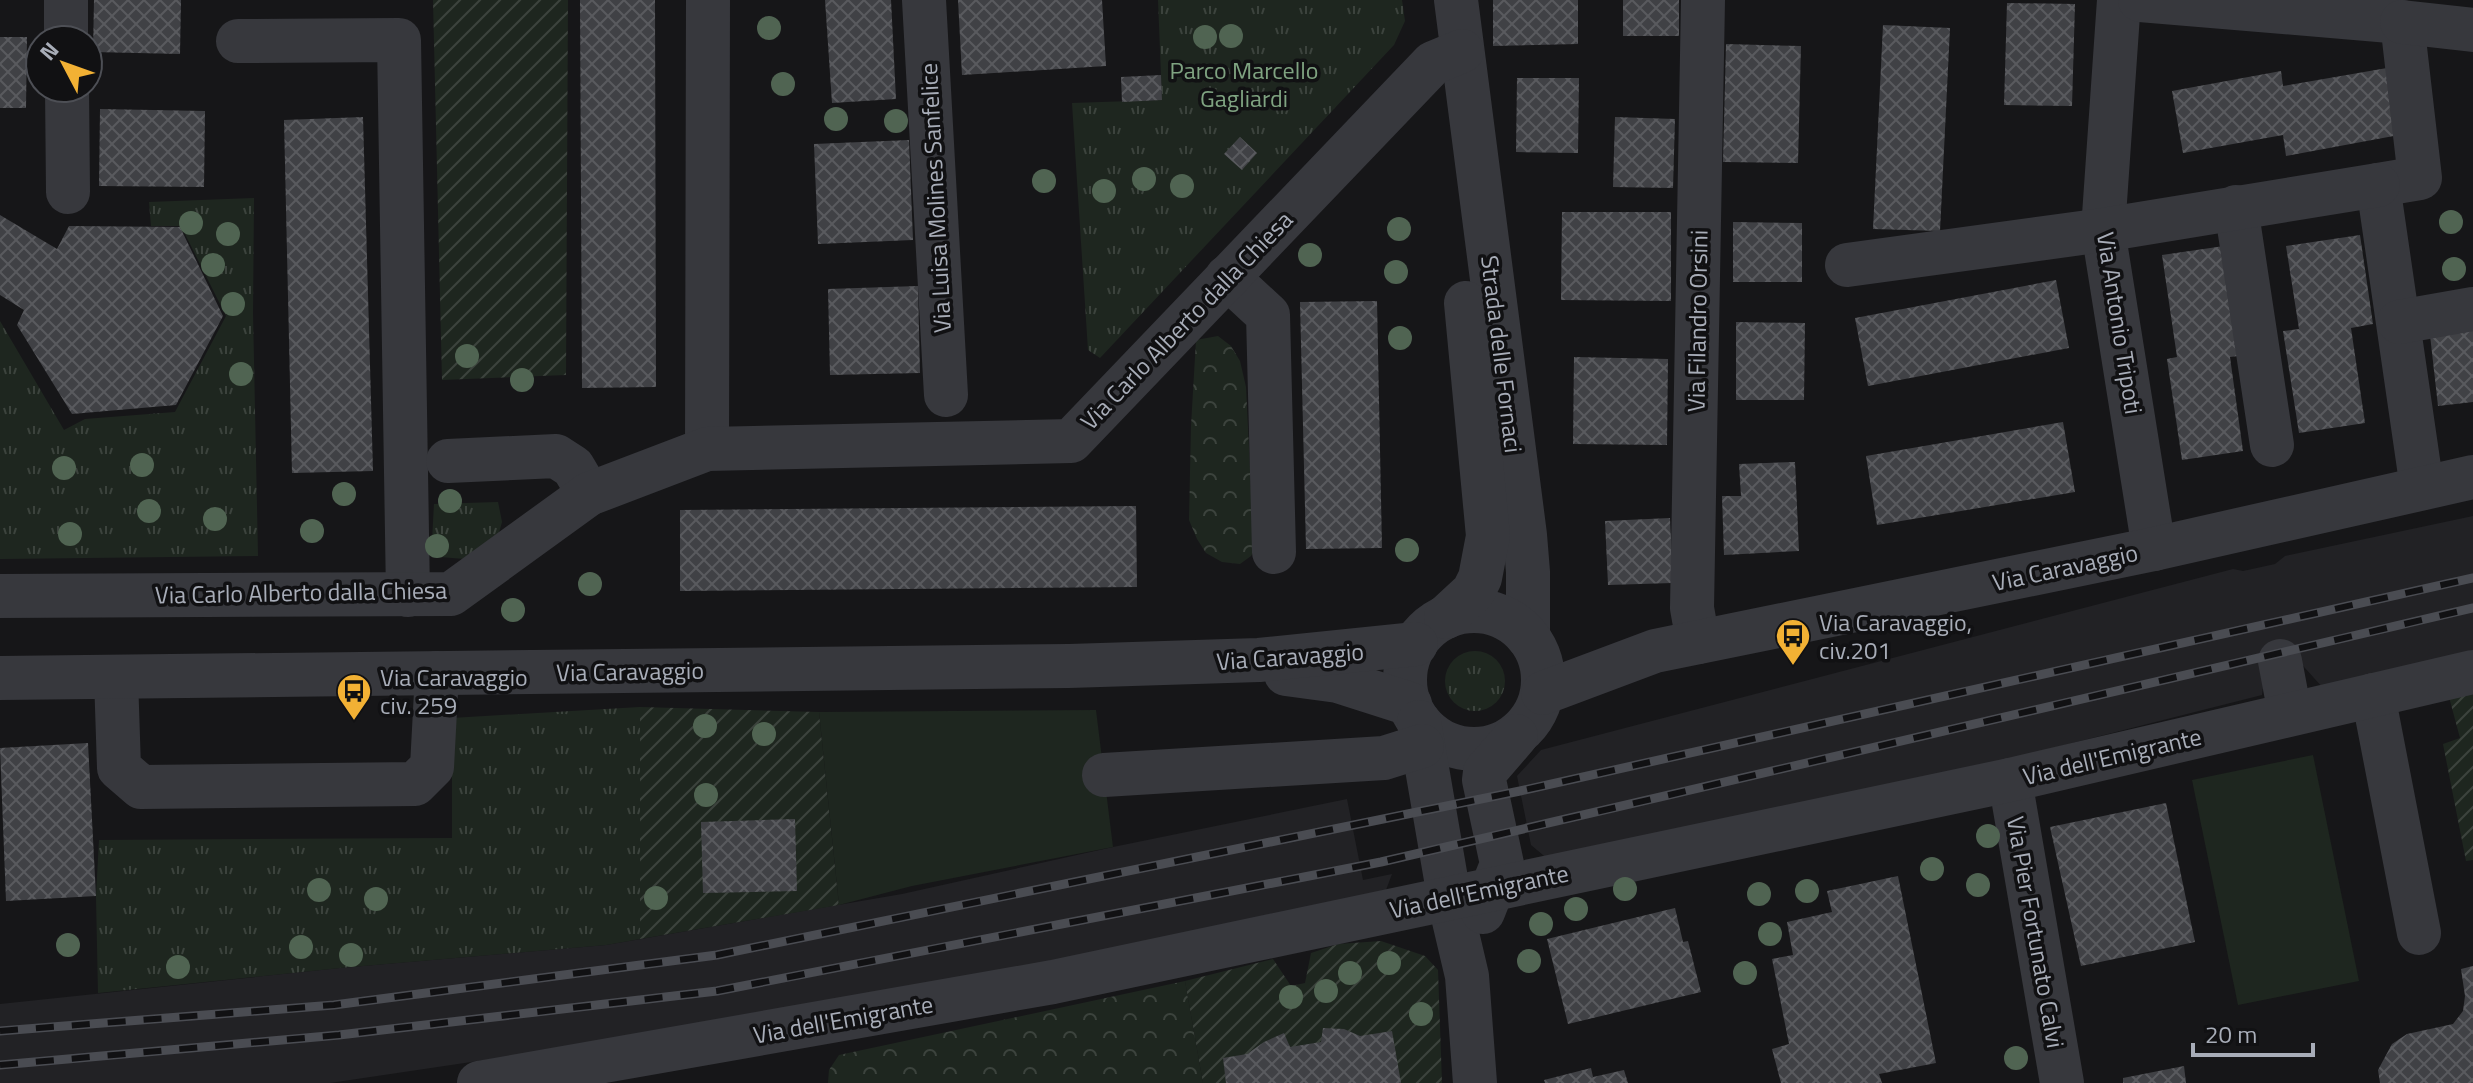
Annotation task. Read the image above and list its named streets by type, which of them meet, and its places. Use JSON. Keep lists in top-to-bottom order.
{
  "streets": {
    "street": [
      "Via Luisa Molines Sanfelice",
      "Via Carlo Alberto dalla Chiesa",
      "Via Filandro Orsini",
      "Via Antonio Tripoti",
      "Strada delle Fornaci",
      "Via Caravaggio",
      "Via dell'Emigrante",
      "Via Pier Fortunato Calvi"
    ]
  },
  "crossings": [
    ["Via Carlo Alberto dalla Chiesa", "Strada delle Fornaci"],
    ["Via Filandro Orsini", "Via Caravaggio"],
    ["Via Antonio Tripoti", "Via Caravaggio"],
    ["Strada delle Fornaci", "Via Caravaggio"],
    ["Via dell'Emigrante", "Via Pier Fortunato Calvi"]
  ],
  "parks": ["Parco Marcello Gagliardi"],
  "places": {
    "bus stop": ["Via Caravaggio, civ.201", "Via Caravaggio civ. 259"]
  },
  "scale_bar": "20 m",
  "north": "top left"
}
